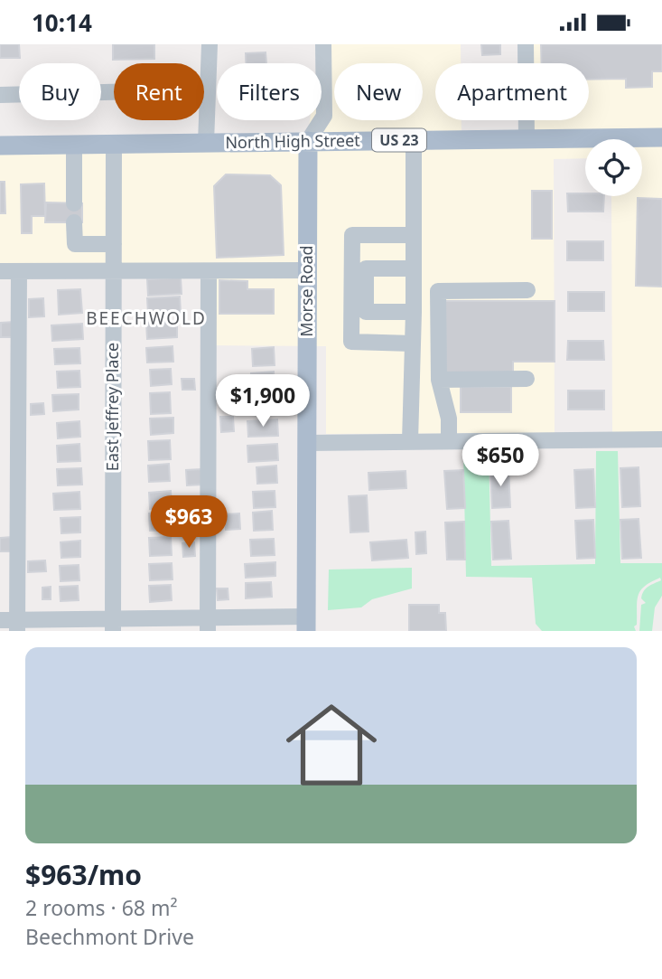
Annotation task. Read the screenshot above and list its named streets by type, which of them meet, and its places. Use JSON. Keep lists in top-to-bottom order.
{
  "streets": {
    "main road": ["US 23", "North High Street", "Morse Road"],
    "street": ["East Jeffrey Place"]
  },
  "crossings": [
    ["North High Street", "Morse Road"],
    ["North High Street", "East Jeffrey Place"]
  ],
  "districts": ["BEECHWOLD"],
  "page": {
    "status": "10:14",
    "chip": [
      "Buy",
      "Rent",
      "Filters",
      "New",
      "Apartment"
    ],
    "price": ["$1,900", "$650", "$963"],
    "list": [
      {
        "name": "$963/mo",
        "note": "2 rooms · 68 m² · Beechmont Drive"
      }
    ]
  }
}
